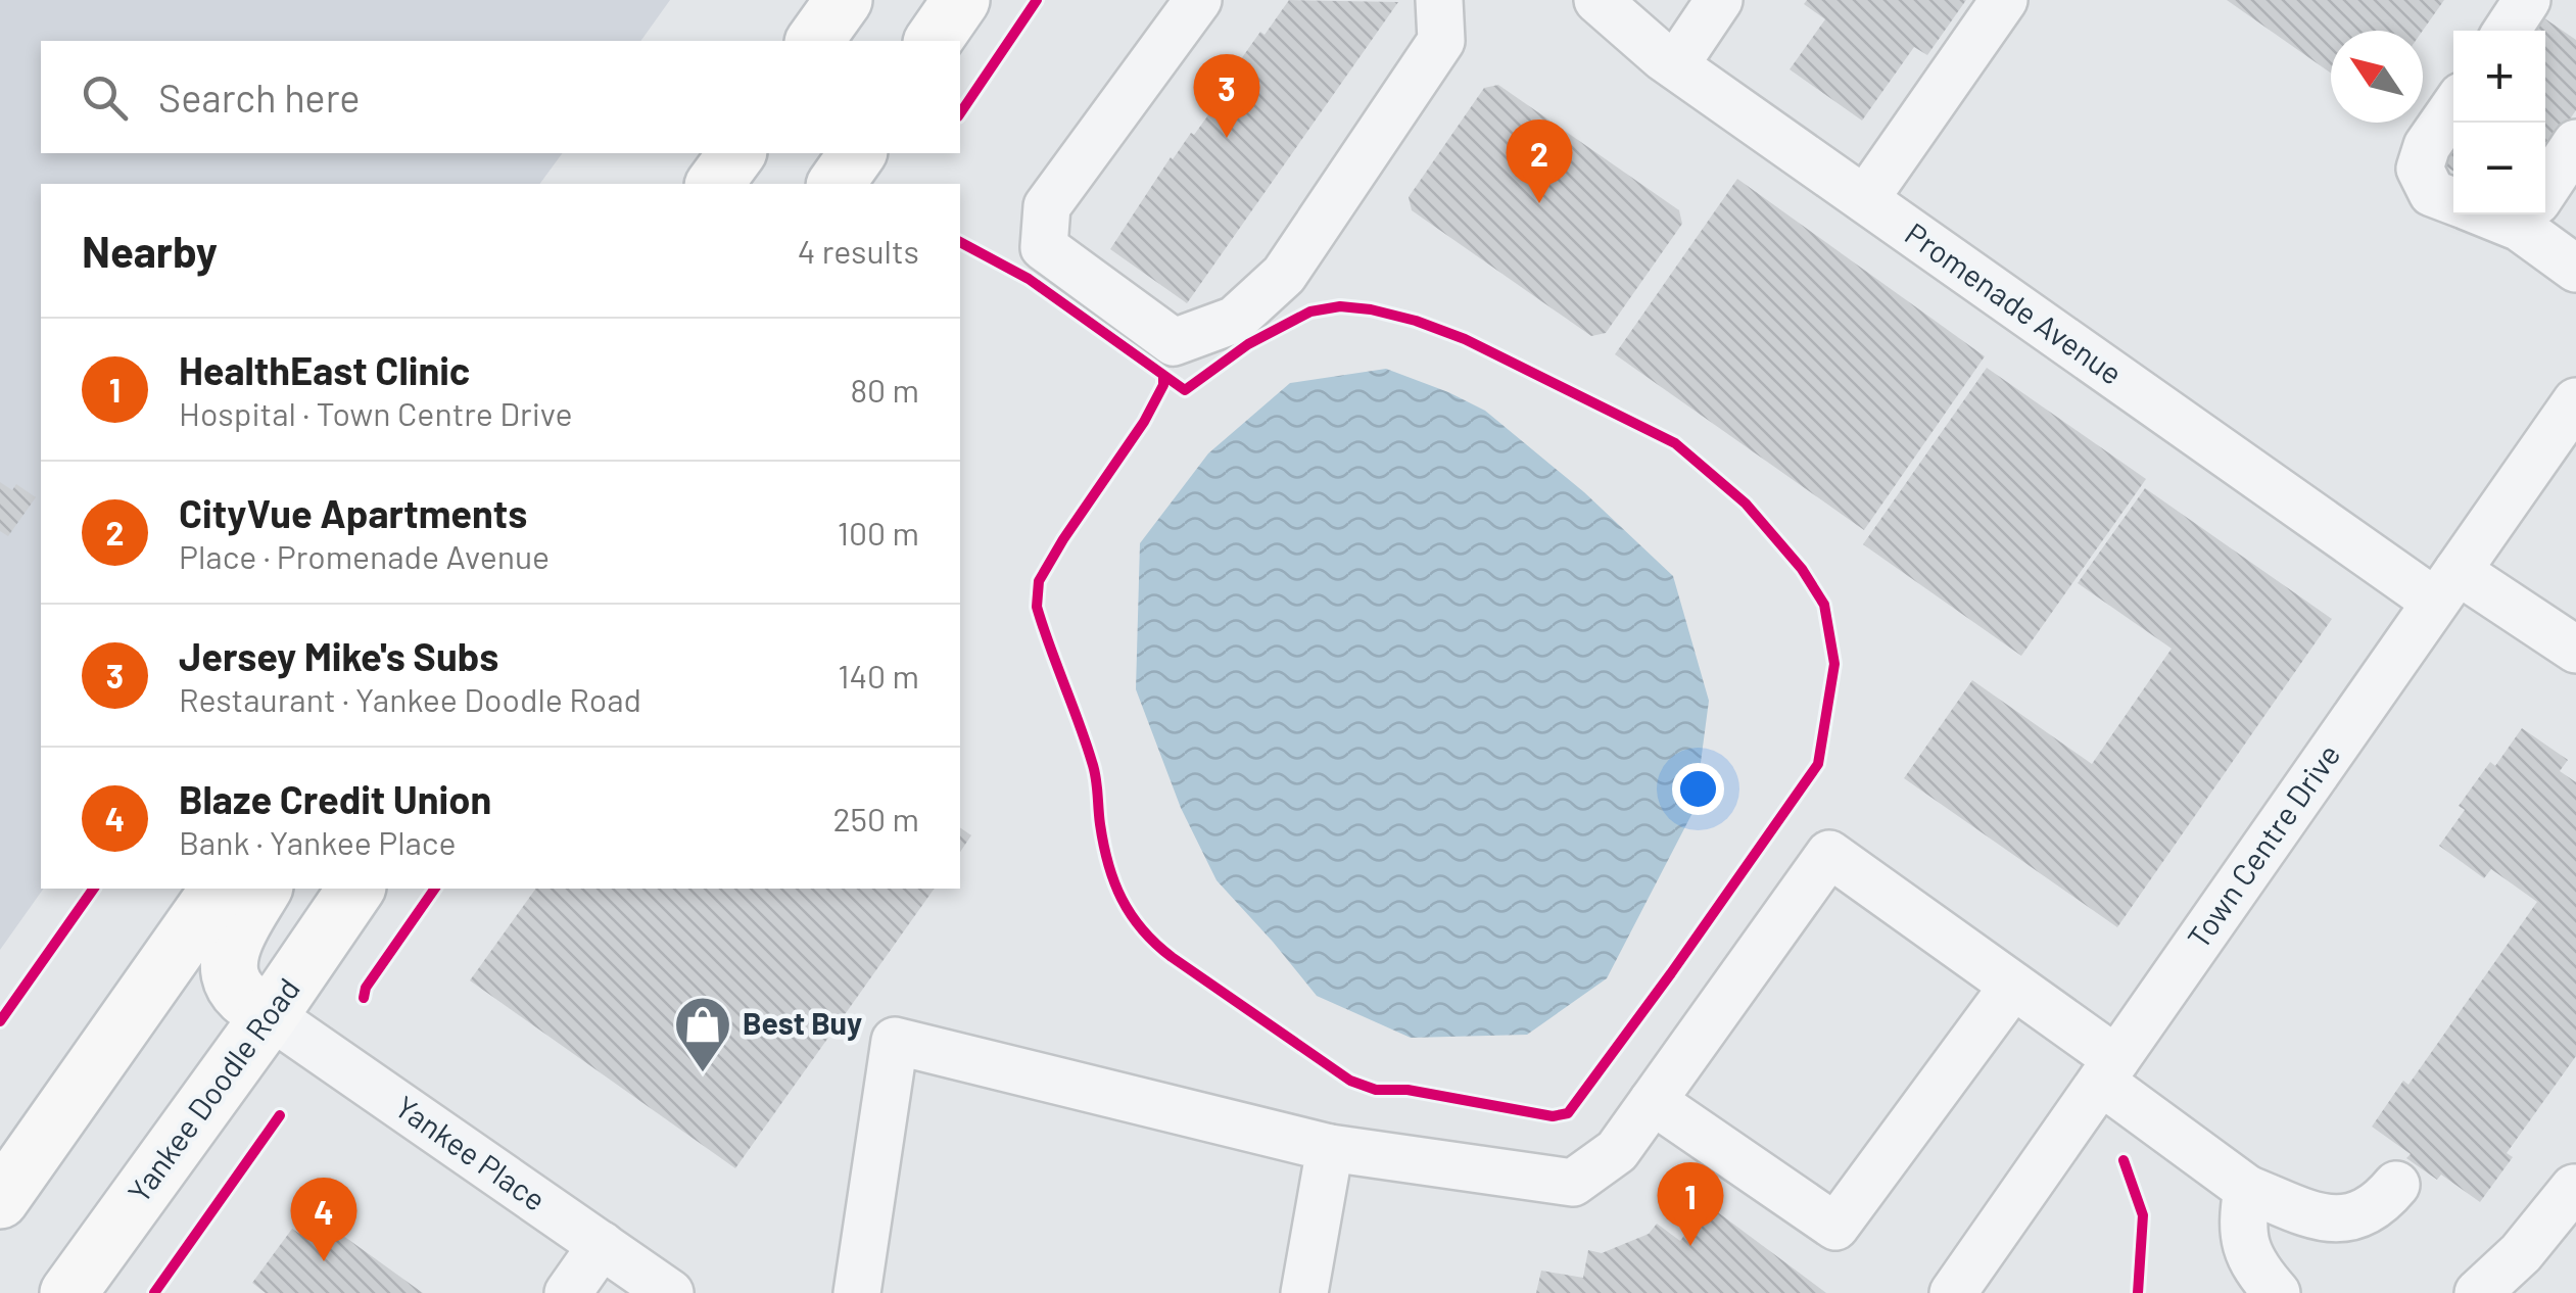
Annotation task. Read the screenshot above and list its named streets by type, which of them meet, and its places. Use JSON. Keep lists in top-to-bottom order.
{
  "streets": {
    "main road": ["Yankee Doodle Road"],
    "street": ["Promenade Avenue", "Town Centre Drive", "Yankee Place"]
  },
  "crossings": [
    ["Promenade Avenue", "Town Centre Drive"],
    ["Yankee Doodle Road", "Yankee Place"]
  ],
  "places": {
    "shop": ["Best Buy"]
  },
  "north": "top left",
  "page": {
    "map_buttons": ["+", "−"],
    "search": "Search here",
    "pins": [
      "3",
      "2",
      "1",
      "4"
    ],
    "heading": ["Nearby", "4 results"],
    "list": [
      {
        "mark": "1",
        "name": "HealthEast Clinic",
        "note": "Hospital · Town Centre Drive",
        "value": "80 m"
      },
      {
        "mark": "2",
        "name": "CityVue Apartments",
        "note": "Place · Promenade Avenue",
        "value": "100 m"
      },
      {
        "mark": "3",
        "name": "Jersey Mike's Subs",
        "note": "Restaurant · Yankee Doodle Road",
        "value": "140 m"
      },
      {
        "mark": "4",
        "name": "Blaze Credit Union",
        "note": "Bank · Yankee Place",
        "value": "250 m"
      }
    ]
  }
}
